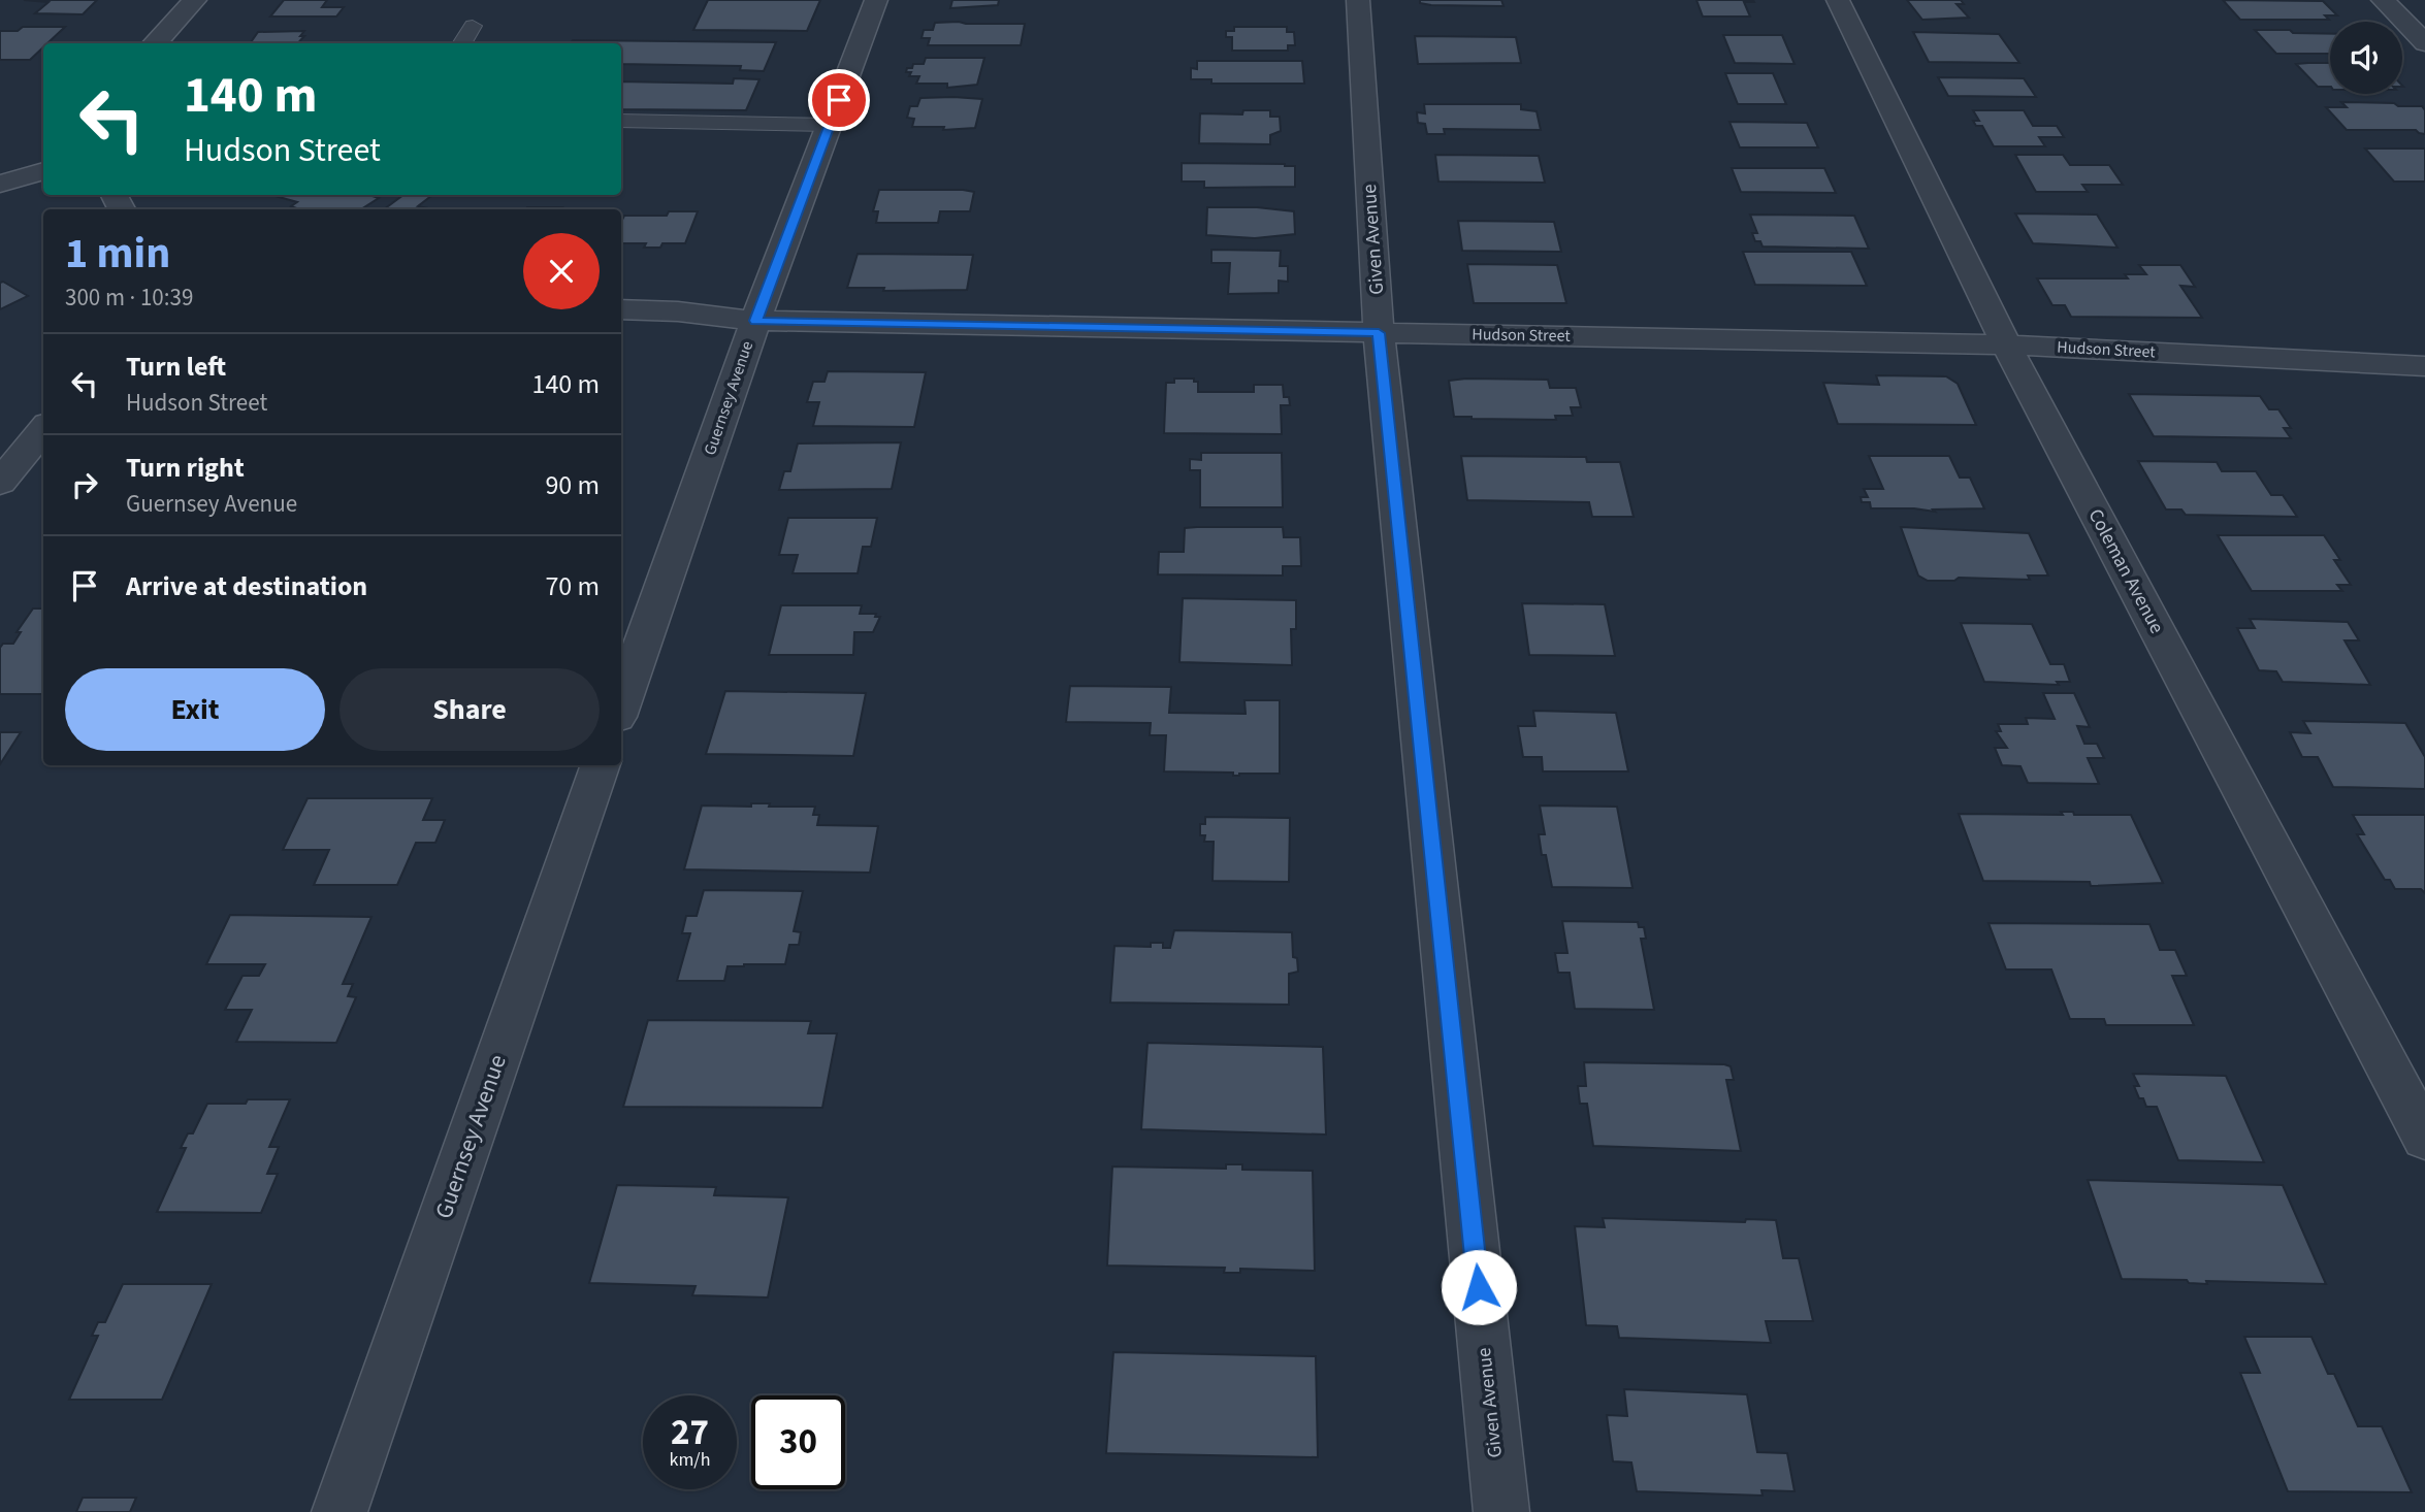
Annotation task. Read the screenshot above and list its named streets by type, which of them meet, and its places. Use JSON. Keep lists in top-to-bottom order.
{
  "streets": {
    "street": [
      "Given Avenue",
      "Hudson Street",
      "Guernsey Avenue",
      "Coleman Avenue"
    ]
  },
  "crossings": [
    ["Given Avenue", "Hudson Street"],
    ["Hudson Street", "Guernsey Avenue"],
    ["Hudson Street", "Coleman Avenue"]
  ],
  "page": {
    "turn": ["140 m", "Hudson Street"],
    "heading": ["1 min", "300 m · 10:39"],
    "list": [
      {
        "name": "Turn left",
        "note": "Hudson Street",
        "value": "140 m"
      },
      {
        "name": "Turn right",
        "note": "Guernsey Avenue",
        "value": "90 m"
      },
      {
        "name": "Arrive at destination",
        "value": "70 m"
      }
    ],
    "buttons": ["Exit", "Share"],
    "speed": "27 km/h",
    "limit": "30"
  }
}
